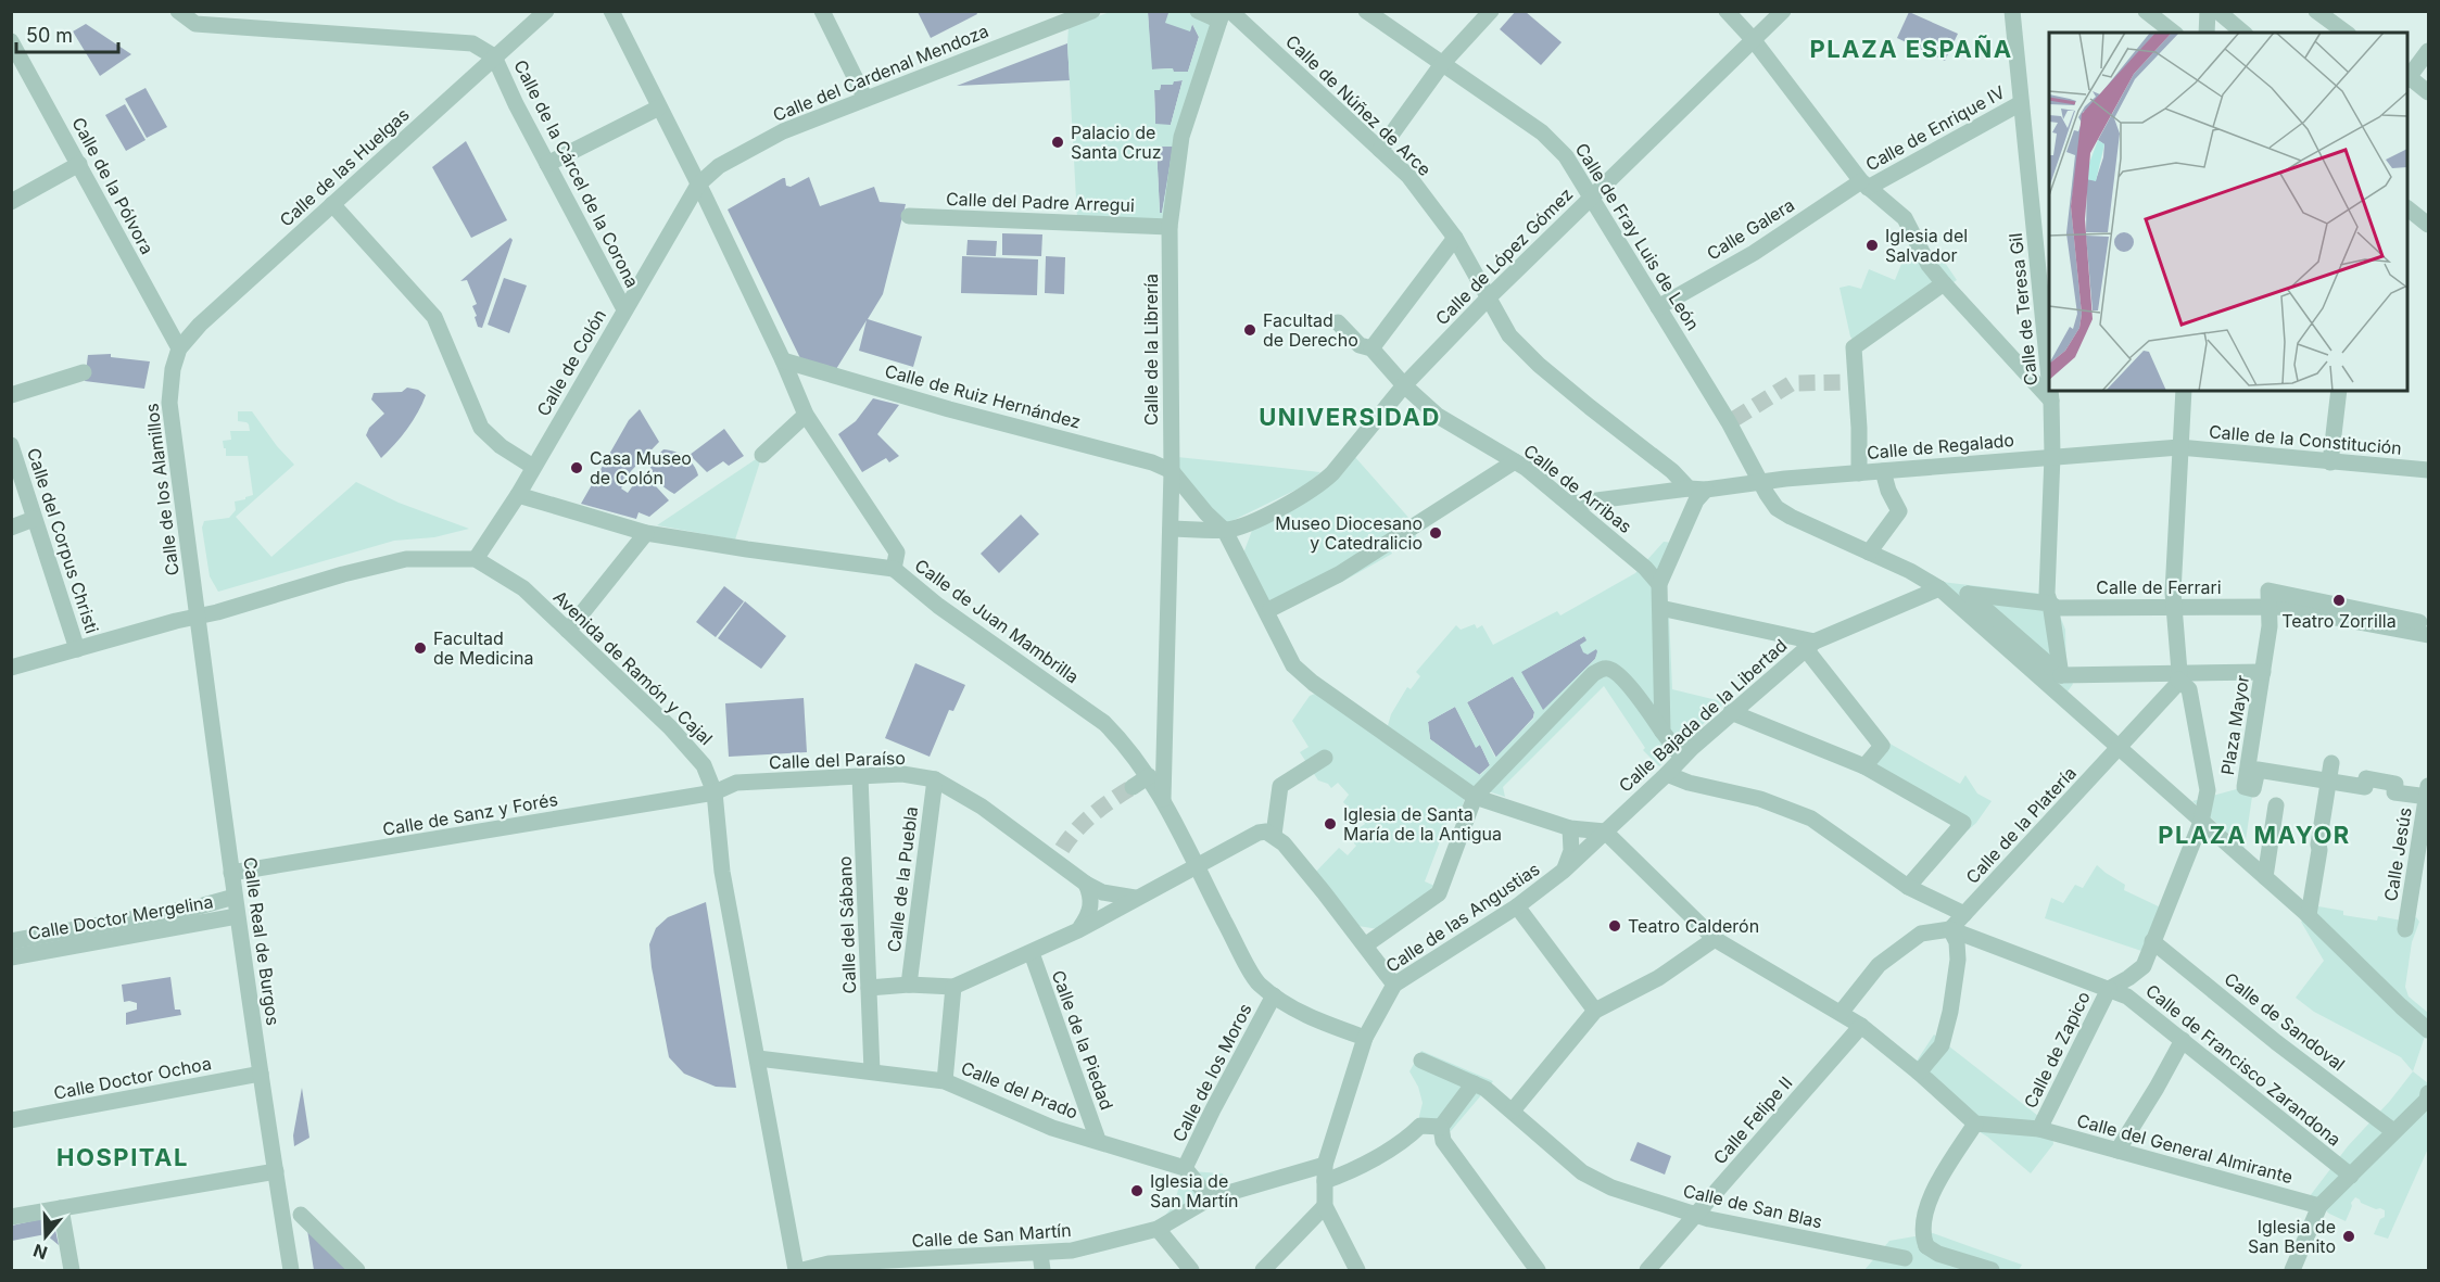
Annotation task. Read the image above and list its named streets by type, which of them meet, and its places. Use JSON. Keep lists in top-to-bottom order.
{
  "streets": {
    "street": [
      "Calle del Cardenal Mendoza",
      "Calle de Núñez de Arce",
      "Calle de Enrique IV",
      "Calle de las Huelgas",
      "Calle de la Cárcel de la Corona",
      "Calle de la Pólvora",
      "Calle del Padre Arregui",
      "Calle Galera",
      "Calle de Fray Luis de León",
      "Calle de López Gómez",
      "Calle de Teresa Gil",
      "Calle de la Librería",
      "Calle de Colón",
      "Calle de Ruiz Hernández",
      "Calle de la Constitución",
      "Calle de Regalado",
      "Calle de Arribas",
      "Calle de los Alamillos",
      "Calle del Corpus Christi",
      "Calle de Ferrari",
      "Calle de Juan Mambrilla",
      "Avenida de Ramón y Cajal",
      "Calle Bajada de la Libertad",
      "Plaza Mayor",
      "Calle del Paraíso",
      "Calle de Sanz y Forés",
      "Calle de la Platería",
      "Calle Jesús",
      "Calle de la Puebla",
      "Calle Doctor Mergelina",
      "Calle de las Angustias",
      "Calle del Sábano",
      "Calle Real de Burgos",
      "Calle de Sandoval",
      "Calle de la Piedad",
      "Calle de Zapico",
      "Calle de Francisco Zarandona",
      "Calle de los Moros",
      "Calle Doctor Ochoa",
      "Calle del Prado",
      "Calle Felipe II",
      "Calle del General Almirante",
      "Calle de San Blas",
      "Calle de San Martín"
    ]
  },
  "crossings": [
    ["Calle del Cardenal Mendoza", "Calle de Colón"],
    ["Calle del Cardenal Mendoza", "Calle de Juan Mambrilla"],
    ["Calle de Núñez de Arce", "Calle de López Gómez"],
    ["Calle de Núñez de Arce", "Calle de la Librería"],
    ["Calle de Núñez de Arce", "Calle de Regalado"],
    ["Calle de Enrique IV", "Calle Galera"],
    ["Calle de Enrique IV", "Calle de Teresa Gil"],
    ["Calle de las Huelgas", "Calle de la Cárcel de la Corona"],
    ["Calle de las Huelgas", "Calle de la Pólvora"],
    ["Calle de las Huelgas", "Calle de los Alamillos"],
    ["Calle de la Cárcel de la Corona", "Calle de Colón"],
    ["Calle de la Pólvora", "Calle de los Alamillos"],
    ["Calle del Padre Arregui", "Calle de la Librería"],
    ["Calle Galera", "Calle de Fray Luis de León"],
    ["Calle de Fray Luis de León", "Calle de López Gómez"],
    ["Calle de Fray Luis de León", "Calle de Regalado"],
    ["Calle de Fray Luis de León", "Calle Bajada de la Libertad"],
    ["Calle de Fray Luis de León", "Calle de la Platería"],
    ["Calle de López Gómez", "Calle de Arribas"],
    ["Calle de Teresa Gil", "Calle de Regalado"],
    ["Calle de Teresa Gil", "Calle de Ferrari"],
    ["Calle de la Librería", "Calle de Ruiz Hernández"],
    ["Calle de la Librería", "Calle de Juan Mambrilla"],
    ["Calle de Colón", "Calle de Juan Mambrilla"],
    ["Calle de Colón", "Avenida de Ramón y Cajal"],
    ["Calle de Ruiz Hernández", "Calle de Juan Mambrilla"],
    ["Calle de la Constitución", "Calle de Regalado"],
    ["Calle de Regalado", "Calle de Arribas"],
    ["Calle de los Alamillos", "Calle Real de Burgos"],
    ["Calle de Ferrari", "Calle Bajada de la Libertad"],
    ["Calle de Ferrari", "Plaza Mayor"],
    ["Calle de Juan Mambrilla", "Calle de las Angustias"],
    ["Calle de Juan Mambrilla", "Calle de los Moros"],
    ["Avenida de Ramón y Cajal", "Calle del Paraíso"],
    ["Avenida de Ramón y Cajal", "Calle de Sanz y Forés"],
    ["Avenida de Ramón y Cajal", "Calle del Prado"],
    ["Calle Bajada de la Libertad", "Calle de las Angustias"],
    ["Plaza Mayor", "Calle Jesús"],
    ["Calle del Paraíso", "Calle de Sanz y Forés"],
    ["Calle del Paraíso", "Calle de la Puebla"],
    ["Calle del Paraíso", "Calle del Sábano"],
    ["Calle de Sanz y Forés", "Calle Real de Burgos"],
    ["Calle de la Platería", "Calle de Francisco Zarandona"],
    ["Calle Doctor Mergelina", "Calle Real de Burgos"],
    ["Calle de las Angustias", "Calle de San Martín"],
    ["Calle del Sábano", "Calle del Prado"],
    ["Calle Real de Burgos", "Calle Doctor Ochoa"],
    ["Calle de la Piedad", "Calle del Prado"],
    ["Calle de Zapico", "Calle de Francisco Zarandona"],
    ["Calle de Zapico", "Calle del General Almirante"],
    ["Calle de los Moros", "Calle del Prado"],
    ["Calle Felipe II", "Calle de San Blas"]
  ],
  "districts": [
    "PLAZA ESPAÑA",
    "UNIVERSIDAD",
    "PLAZA MAYOR",
    "HOSPITAL"
  ],
  "places": [
    "Palacio de Santa Cruz",
    "Iglesia del Salvador",
    "Facultad de Derecho",
    "Casa Museo de Colón",
    "Museo Diocesano y Catedralicio",
    "Teatro Zorrilla",
    "Facultad de Medicina",
    "Iglesia de Santa María de la Antigua",
    "Teatro Calderón",
    "Iglesia de San Martín",
    "Iglesia de San Benito"
  ],
  "scale_bar": "50 m",
  "north": "bottom"
}
